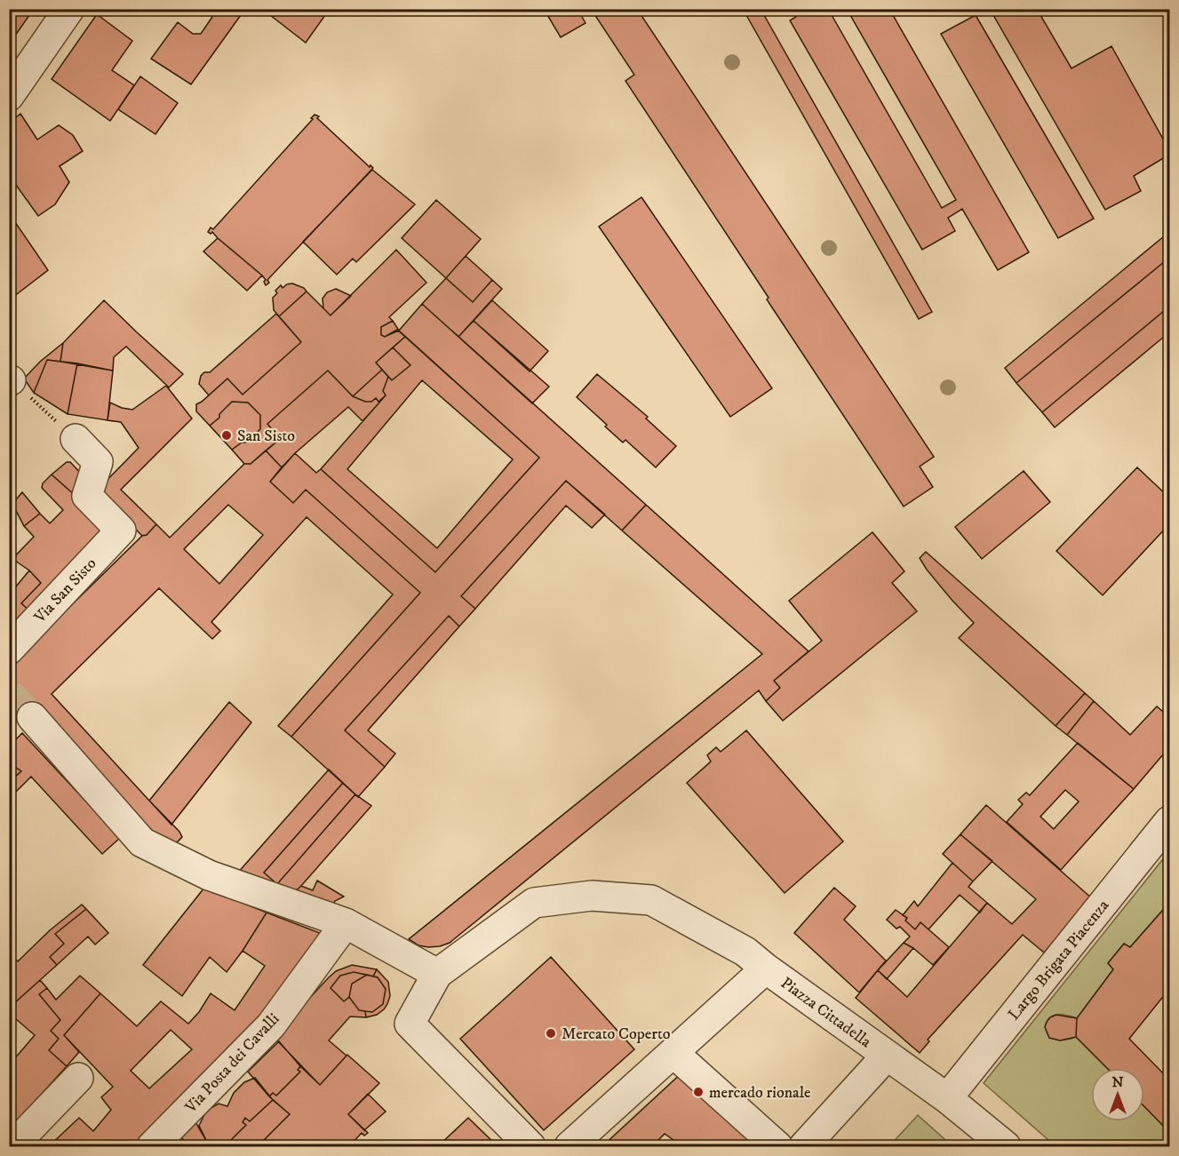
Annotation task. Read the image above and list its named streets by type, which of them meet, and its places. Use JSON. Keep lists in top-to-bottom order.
{
  "streets": {
    "street": [
      "Via San Sisto",
      "Largo Brigata Piacenza",
      "Piazza Cittadella",
      "Via Posta dei Cavalli"
    ]
  },
  "crossings": [
    ["Largo Brigata Piacenza", "Piazza Cittadella"]
  ],
  "places": ["San Sisto", "Mercato Coperto", "mercado rionale"],
  "north": "top"
}
